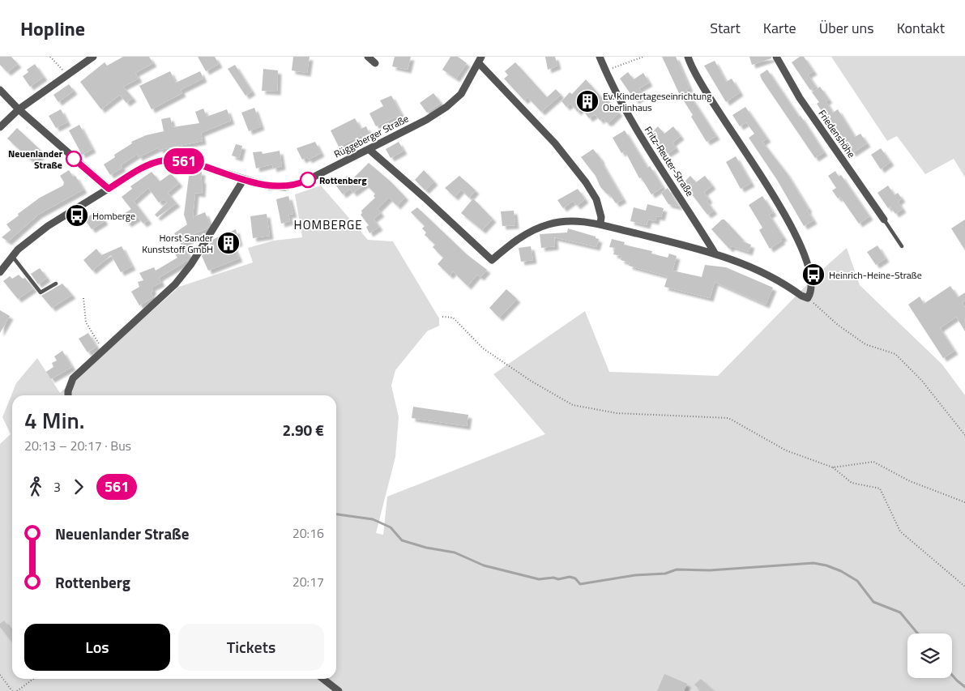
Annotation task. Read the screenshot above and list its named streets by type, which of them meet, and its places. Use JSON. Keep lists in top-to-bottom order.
{
  "streets": {
    "street": ["Friedenshöhe", "Rüggeberger Straße", "Fritz-Reuter-Straße"]
  },
  "districts": ["HOMBERGE"],
  "places": {
    "building": ["Ev. Kindertageseinrichtung Oberlinhaus", "Horst Sander Kunststoff GmbH"],
    "other": ["Neuenlander Straße", "Rottenberg"],
    "bus stop": ["Homberge", "Heinrich-Heine-Straße"]
  },
  "lines": ["bus line 561"],
  "page": {
    "header": "Hopline",
    "nav": [
      "Start",
      "Karte",
      "Über uns",
      "Kontakt"
    ],
    "on_map": "561",
    "heading": ["4 Min.", "20:13 – 20:17 · Bus", "2.90 €"],
    "legs": ["3", "561"],
    "list": [
      {
        "name": "Neuenlander Straße",
        "value": "20:16"
      },
      {
        "name": "Rottenberg",
        "value": "20:17"
      }
    ],
    "buttons": ["Los", "Tickets"]
  }
}
